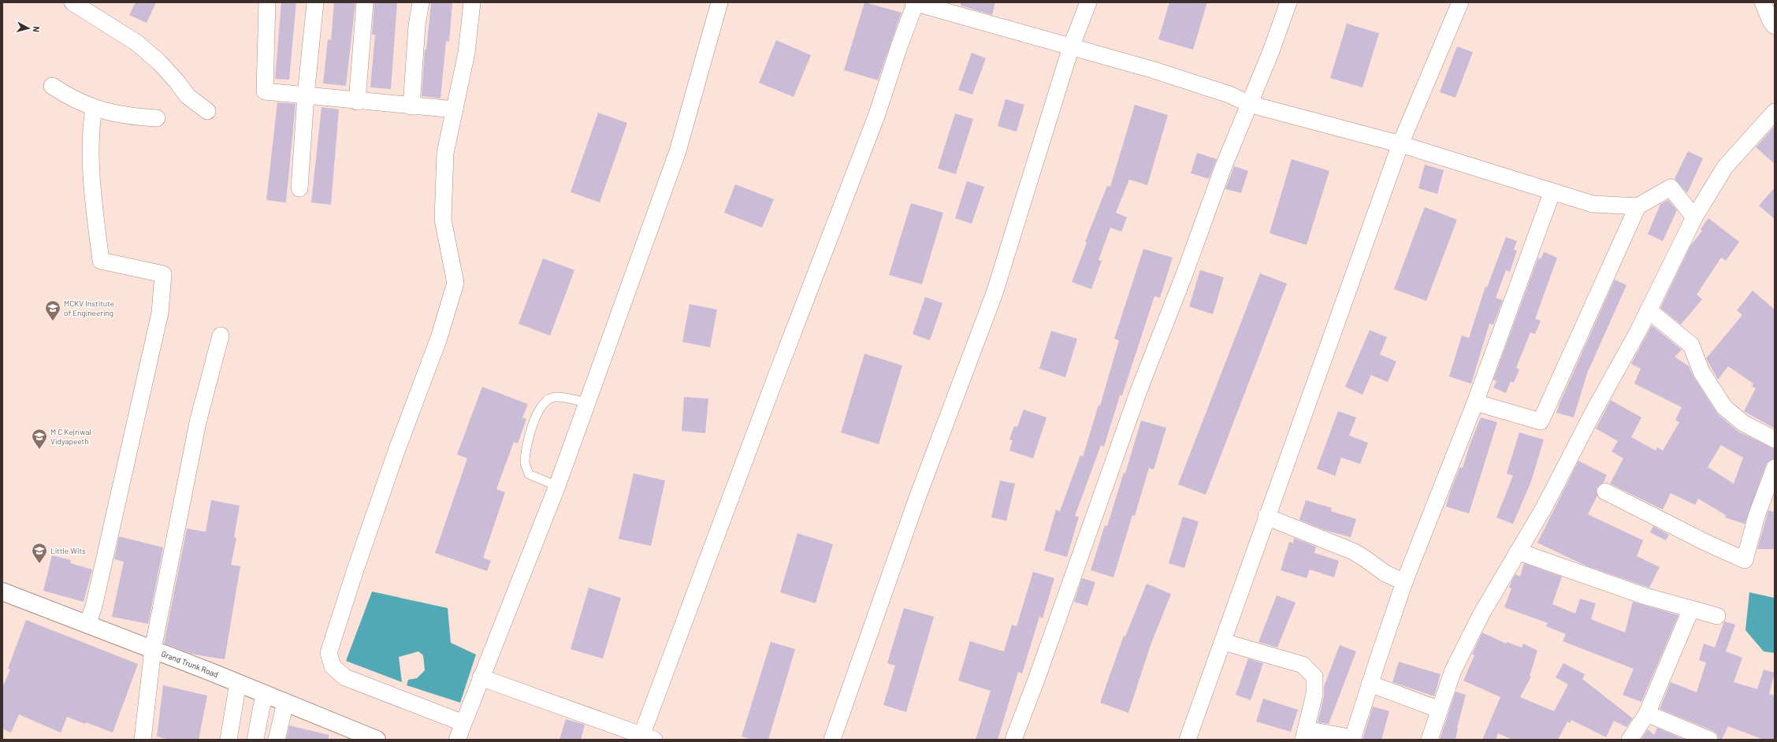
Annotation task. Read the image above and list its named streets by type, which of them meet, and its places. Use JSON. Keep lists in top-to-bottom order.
{
  "streets": {
    "main road": ["Grand Trunk Road"]
  },
  "places": {
    "school or university": ["MCKV Institute of Engineering", "M C Kejriwal Vidyapeeth", "Little Wits"]
  },
  "north": "right"
}
